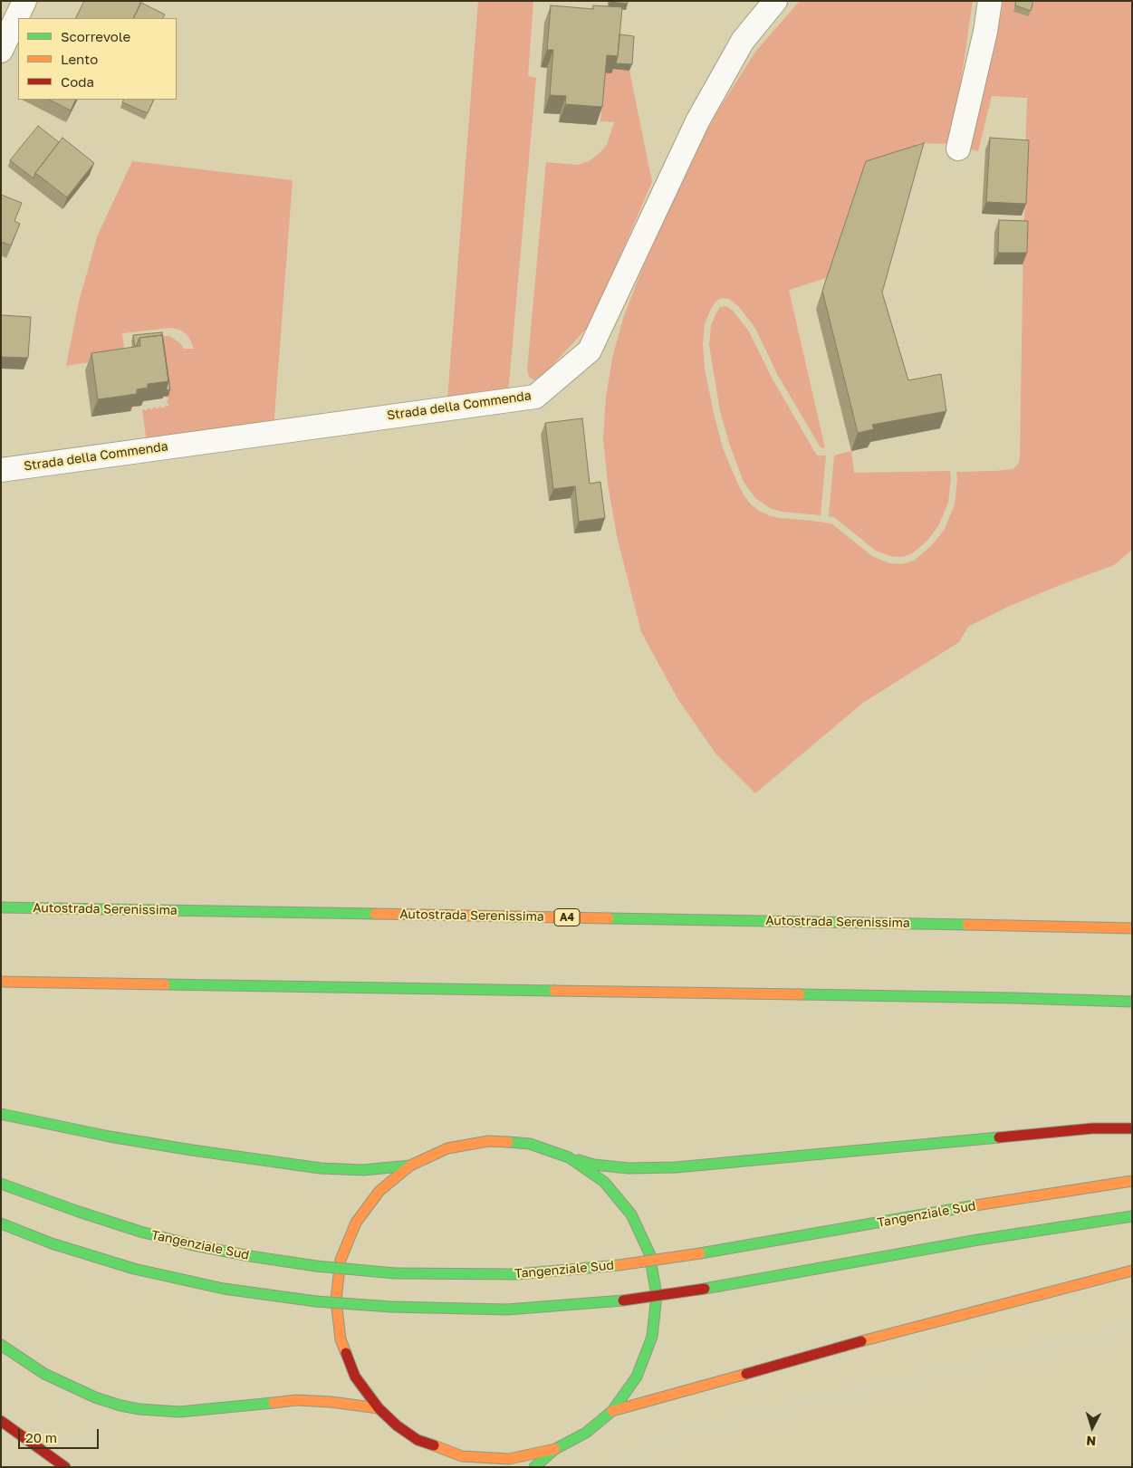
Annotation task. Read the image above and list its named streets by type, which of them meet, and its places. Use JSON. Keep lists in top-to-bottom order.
{
  "streets": {
    "highway": ["Autostrada Serenissima", "A4", "Tangenziale Sud"],
    "street": ["Strada della Commenda"]
  },
  "legend": ["Scorrevole", "Lento", "Coda"],
  "scale_bar": "20 m",
  "north": "bottom"
}
